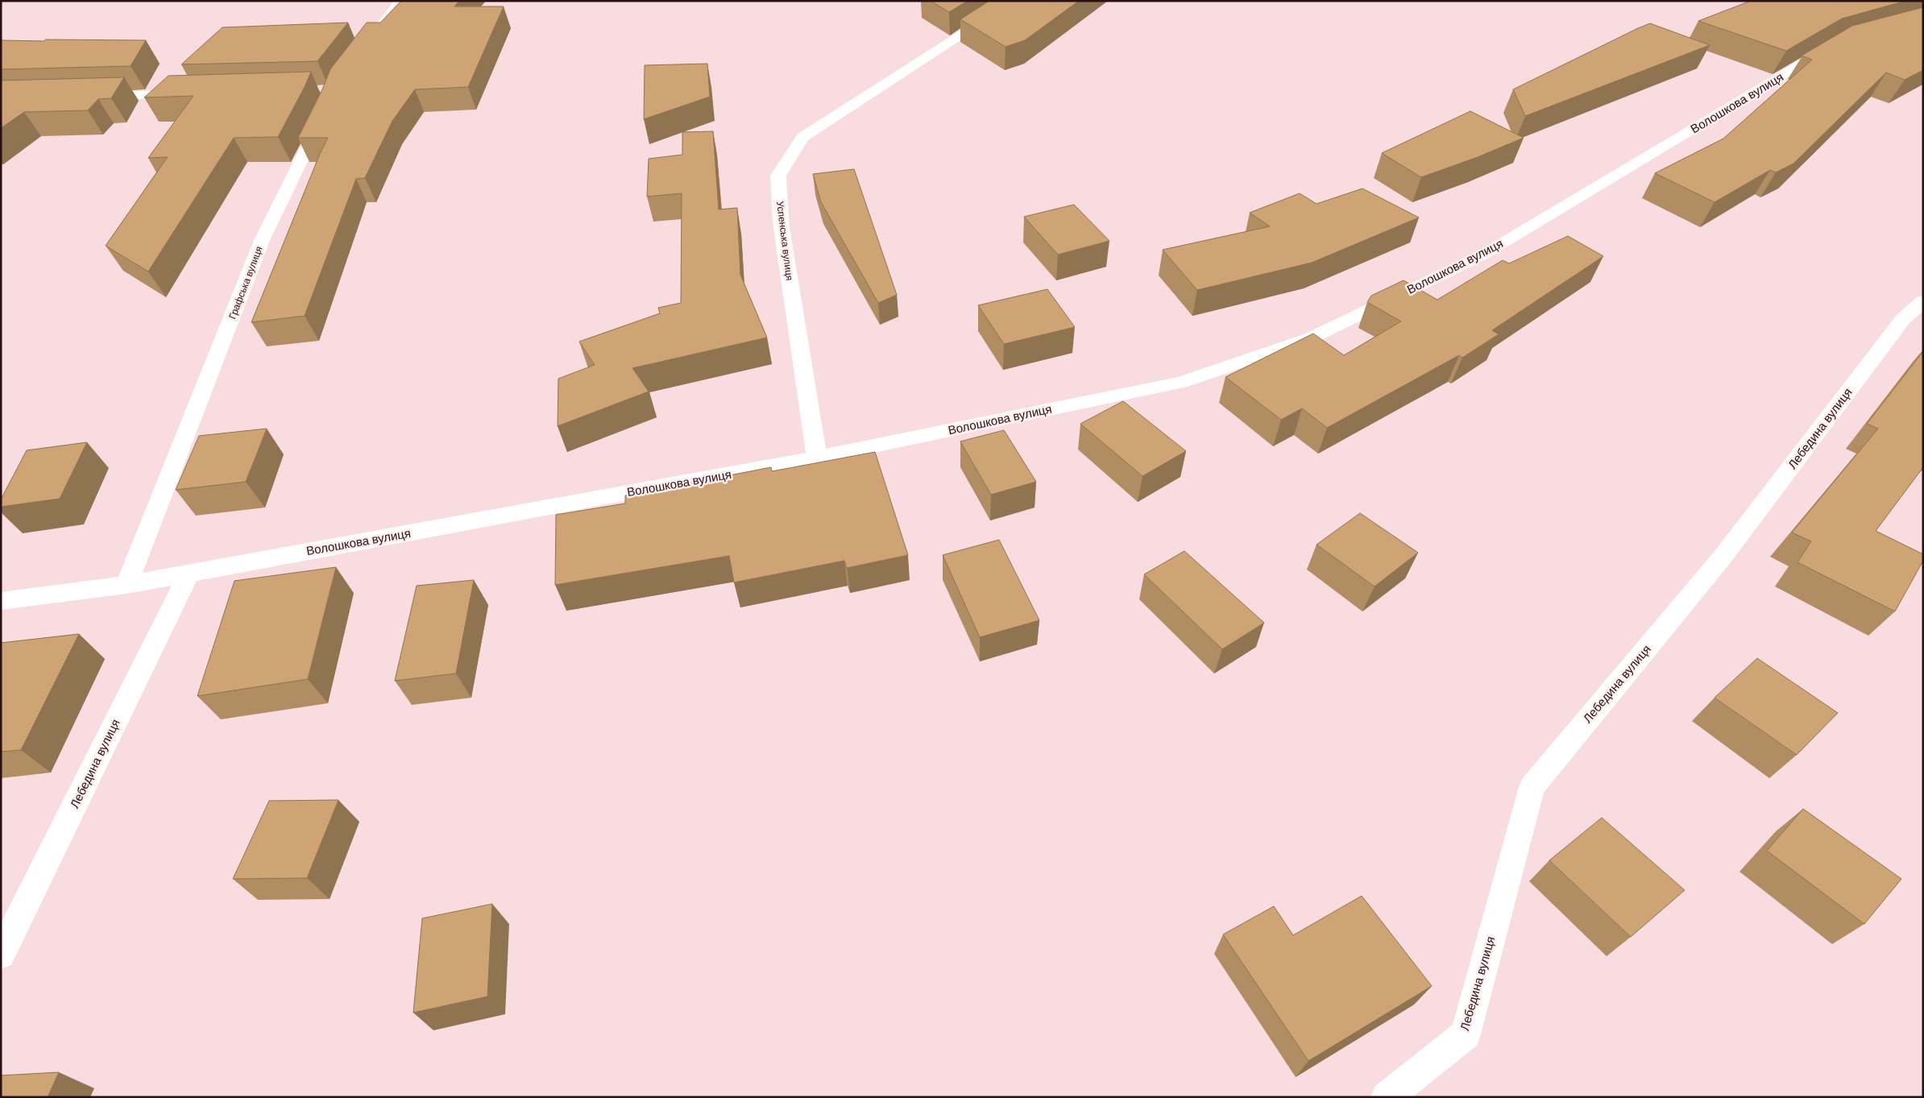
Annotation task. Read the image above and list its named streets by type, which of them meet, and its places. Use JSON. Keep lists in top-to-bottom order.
{
  "streets": {
    "street": [
      "Волошкова вулиця",
      "Успенська вулиця",
      "Графська вулиця",
      "Лебедина вулиця"
    ]
  },
  "crossings": [
    ["Волошкова вулиця", "Успенська вулиця"],
    ["Волошкова вулиця", "Графська вулиця"],
    ["Волошкова вулиця", "Лебедина вулиця"]
  ]
}
